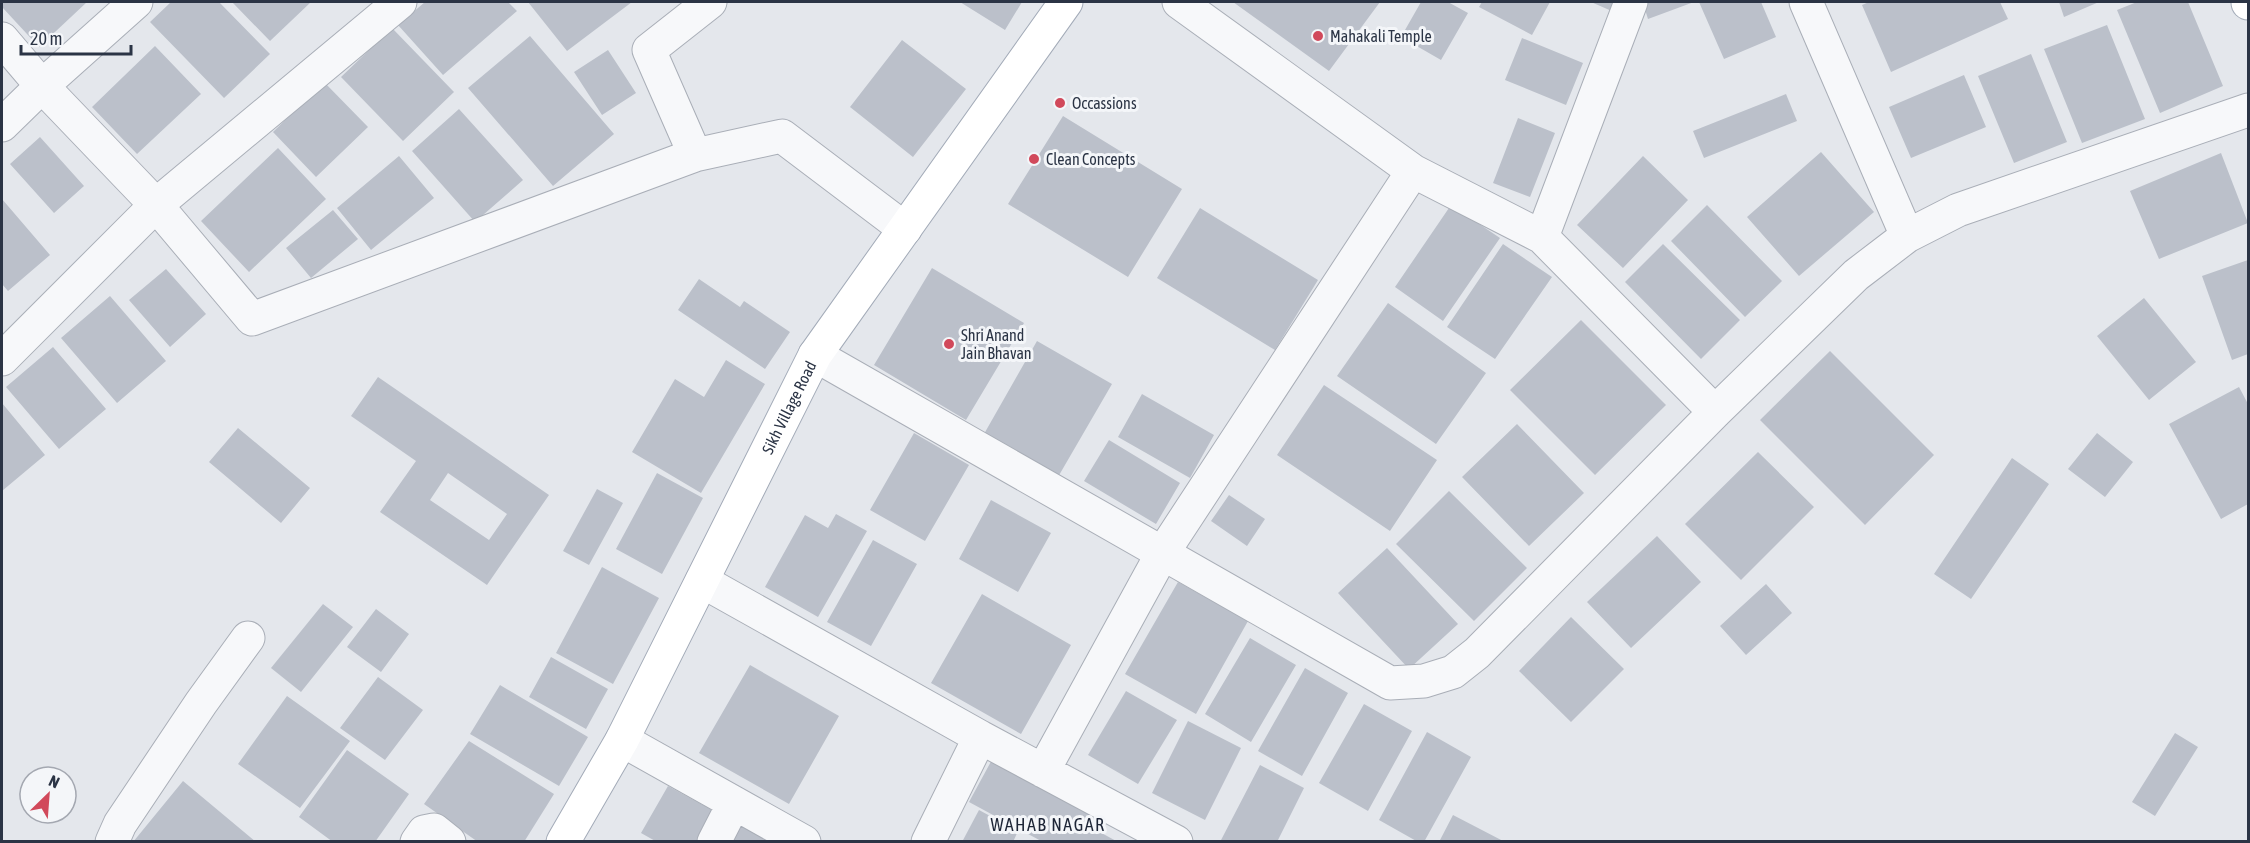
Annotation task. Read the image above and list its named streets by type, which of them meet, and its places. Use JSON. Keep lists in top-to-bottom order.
{
  "streets": {
    "main road": ["Sikh Village Road"]
  },
  "districts": ["WAHAB NAGAR"],
  "places": [
    "Mahakali Temple",
    "Occassions",
    "Clean Concepts",
    "Shri Anand Jain Bhavan"
  ],
  "scale_bar": "20 m",
  "north": "top right"
}
